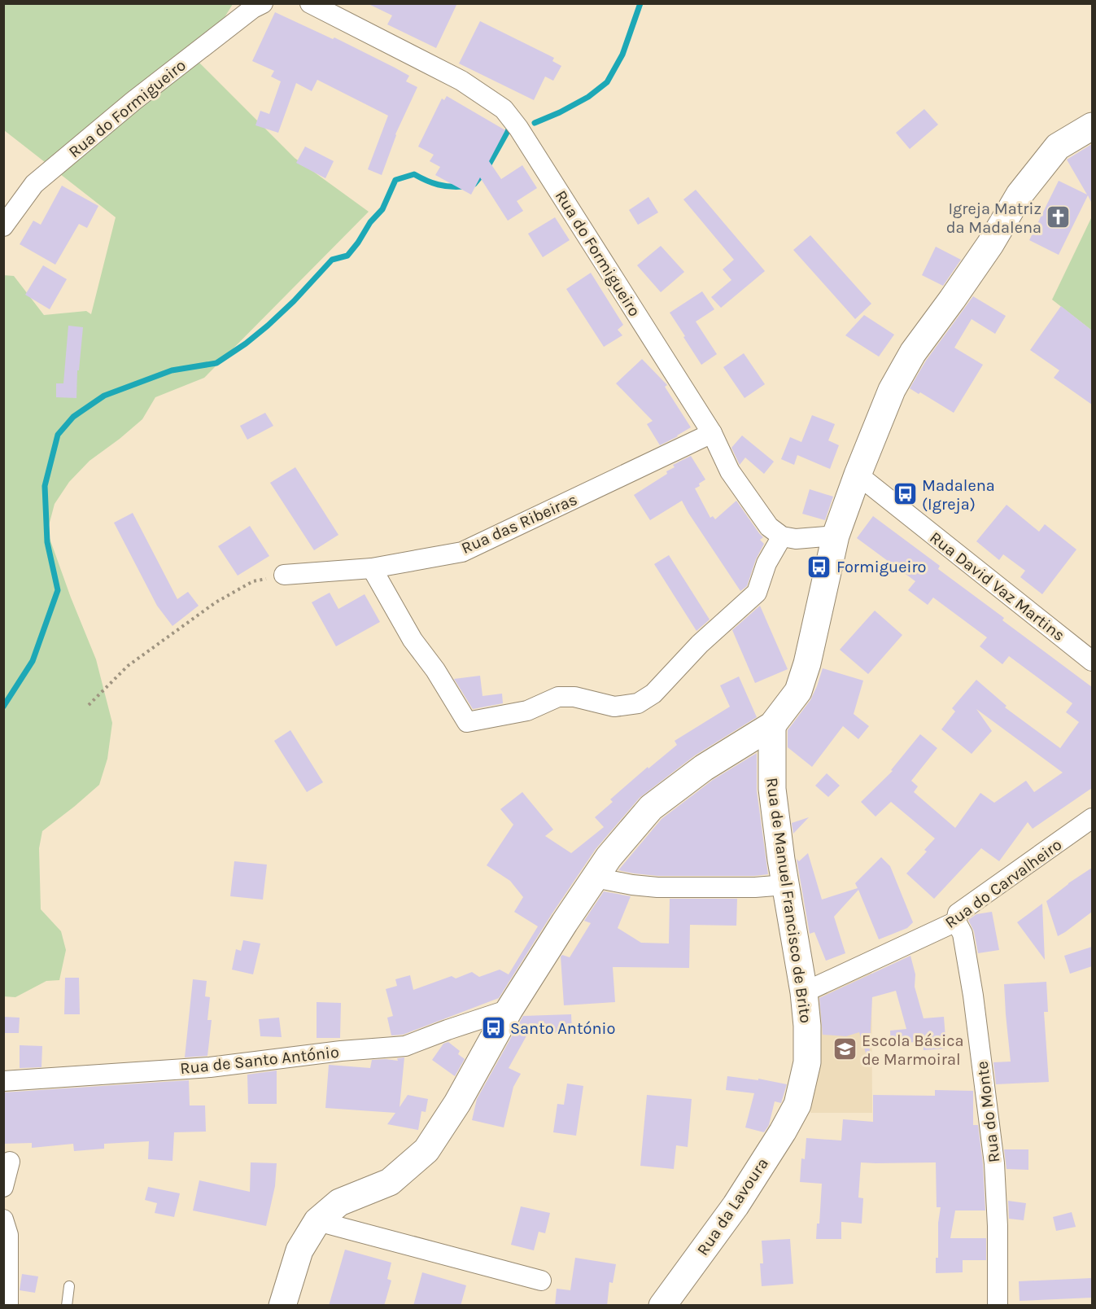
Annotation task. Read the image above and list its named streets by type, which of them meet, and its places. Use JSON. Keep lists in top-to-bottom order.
{
  "streets": {
    "street": [
      "Rua do Formigueiro",
      "Rua das Ribeiras",
      "Rua David Vaz Martins",
      "Rua do Carvalheiro",
      "Rua de Manuel Francisco de Brito",
      "Rua de Santo António",
      "Rua do Monte",
      "Rua da Lavoura"
    ]
  },
  "crossings": [
    ["Rua do Formigueiro", "Rua das Ribeiras"],
    ["Rua do Carvalheiro", "Rua de Manuel Francisco de Brito"],
    ["Rua do Carvalheiro", "Rua do Monte"],
    ["Rua de Manuel Francisco de Brito", "Rua da Lavoura"]
  ],
  "places": {
    "church": ["Igreja Matriz da Madalena"],
    "bus stop": ["Madalena (Igreja)", "Formigueiro", "Santo António"],
    "school or university": ["Escola Básica de Marmoiral"]
  }
}
